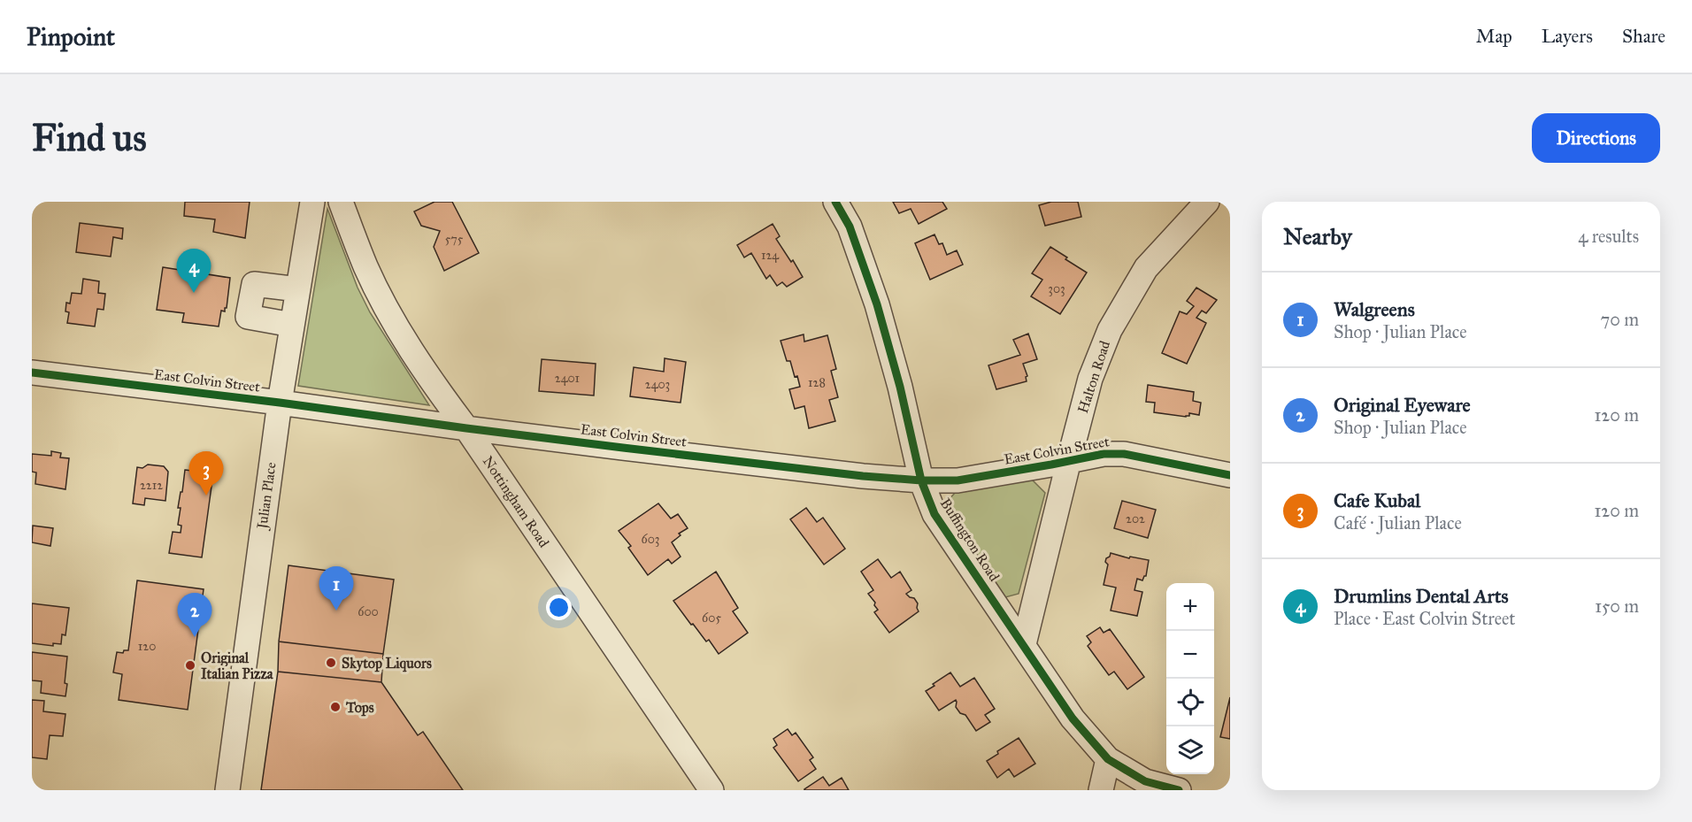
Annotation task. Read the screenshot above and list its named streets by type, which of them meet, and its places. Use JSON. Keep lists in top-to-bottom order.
{
  "streets": {
    "street": [
      "Halton Road",
      "East Colvin Street",
      "Julian Place",
      "Nottingham Road",
      "Buffington Road"
    ]
  },
  "crossings": [
    ["Halton Road", "East Colvin Street"],
    ["Halton Road", "Buffington Road"],
    ["East Colvin Street", "Julian Place"],
    ["East Colvin Street", "Nottingham Road"],
    ["East Colvin Street", "Buffington Road"]
  ],
  "places": ["Skytop Liquors", "Original Italian Pizza", "Tops"],
  "house_numbers": [
    "575",
    "124",
    "303",
    "2401",
    "128",
    "2403",
    "2212",
    "202",
    "603",
    "600",
    "605",
    "120"
  ],
  "page": {
    "header": "Pinpoint",
    "nav": ["Map", "Layers", "Share"],
    "buttons": "Directions",
    "title": "Find us",
    "heading": ["Nearby", "4 results"],
    "pins": [
      "4",
      "3",
      "1",
      "2"
    ],
    "list": [
      {
        "mark": "1",
        "name": "Walgreens",
        "note": "Shop · Julian Place",
        "value": "70 m"
      },
      {
        "mark": "2",
        "name": "Original Eyeware",
        "note": "Shop · Julian Place",
        "value": "120 m"
      },
      {
        "mark": "3",
        "name": "Cafe Kubal",
        "note": "Café · Julian Place",
        "value": "120 m"
      },
      {
        "mark": "4",
        "name": "Drumlins Dental Arts",
        "note": "Place · East Colvin Street",
        "value": "150 m"
      }
    ],
    "map_buttons": ["+", "−"]
  }
}
